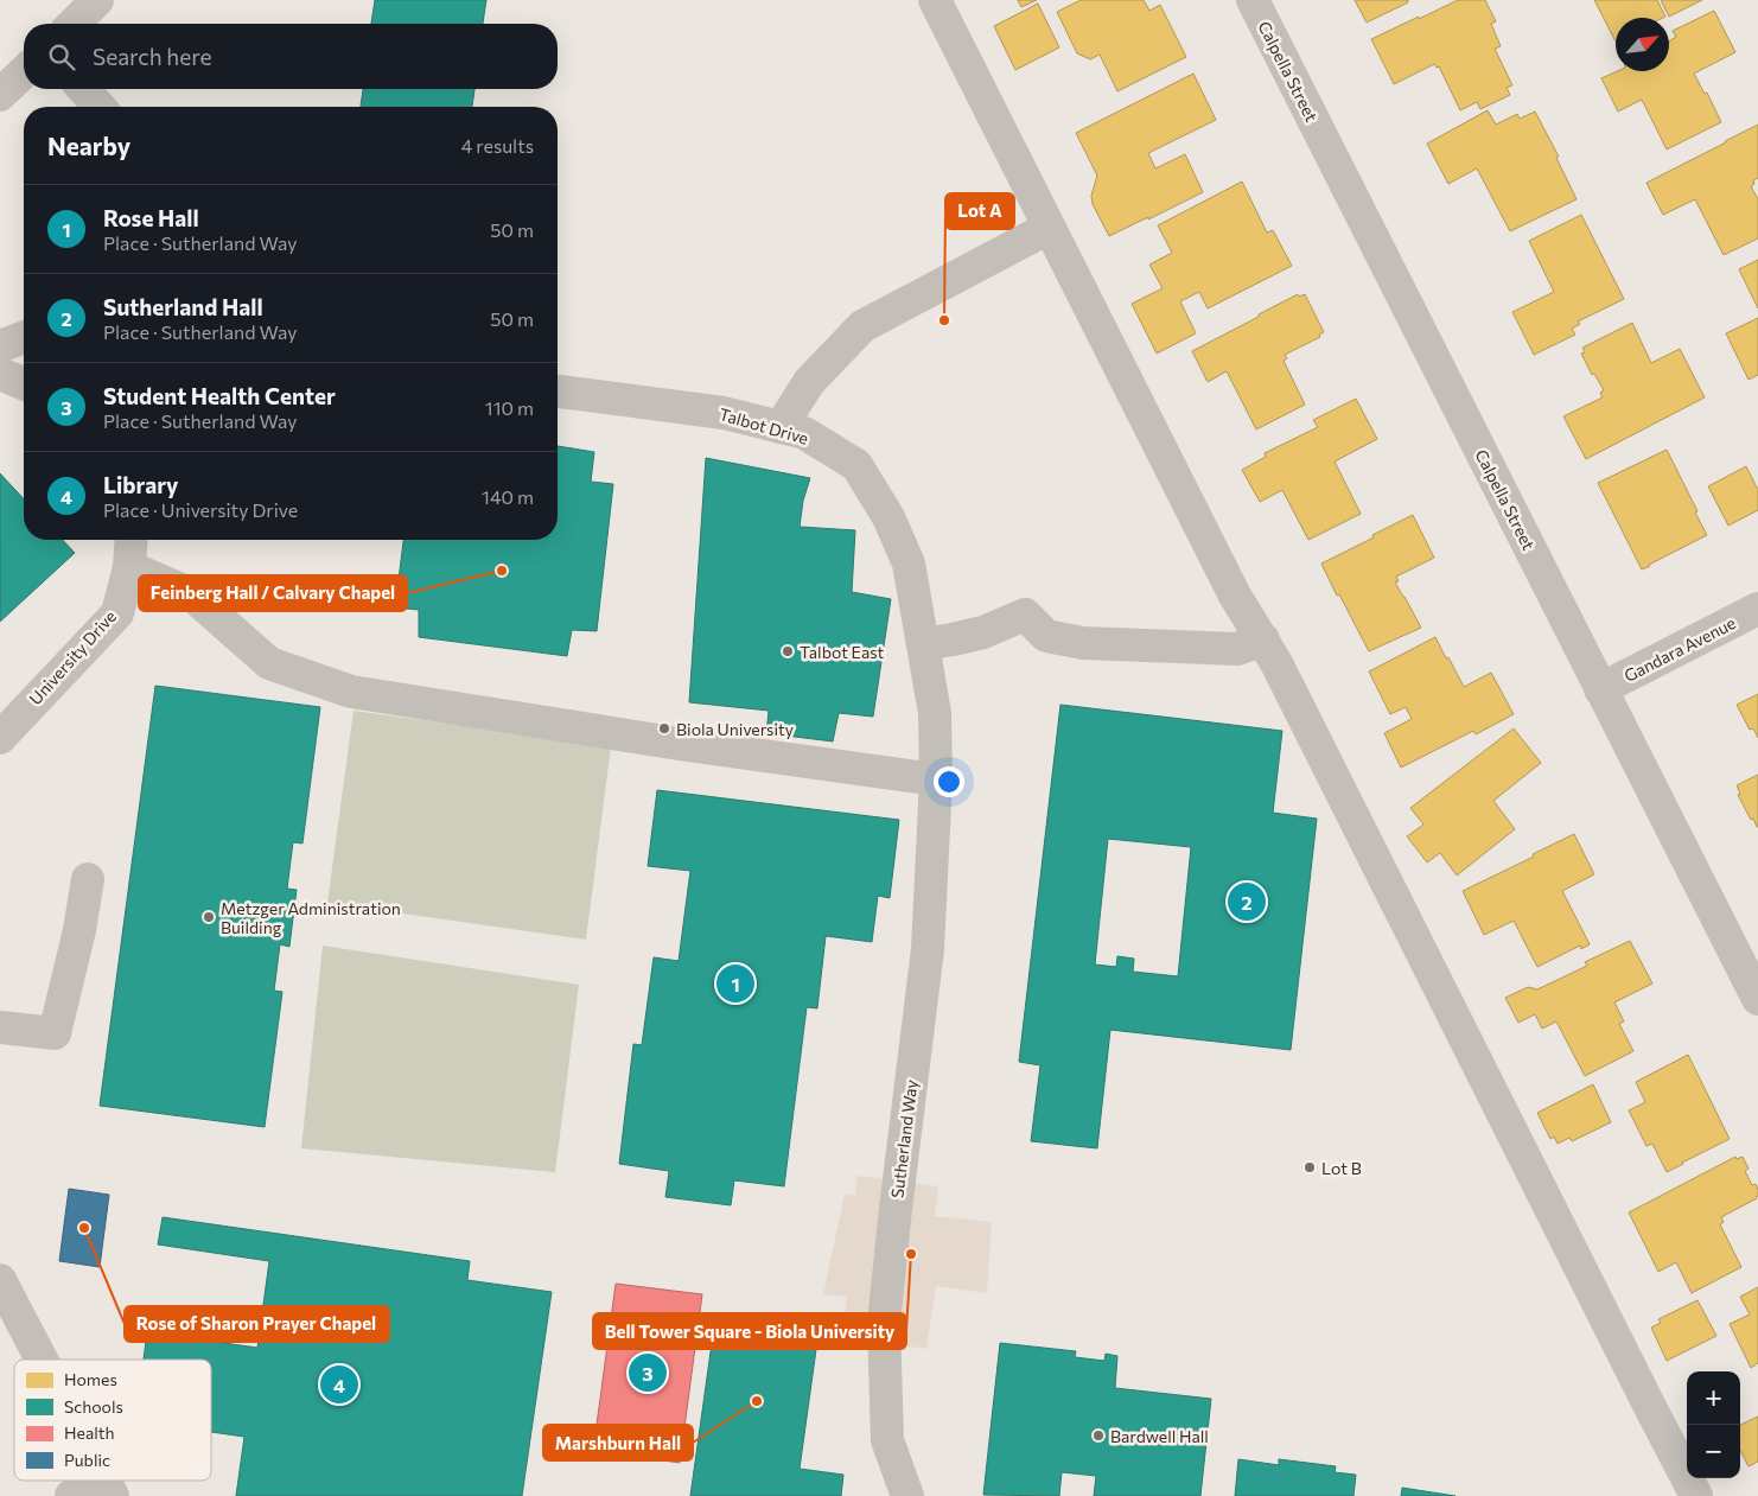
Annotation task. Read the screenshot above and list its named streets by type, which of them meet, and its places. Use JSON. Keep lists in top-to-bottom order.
{
  "streets": {
    "street": [
      "Calpella Street",
      "Talbot Drive",
      "Gandara Avenue",
      "University Drive",
      "Sutherland Way"
    ]
  },
  "crossings": [
    ["Calpella Street", "Gandara Avenue"],
    ["Talbot Drive", "Sutherland Way"]
  ],
  "places": [
    "Lot A",
    "Feinberg Hall / Calvary Chapel",
    "Talbot East",
    "Biola University",
    "Metzger Administration Building",
    "Lot B",
    "Rose of Sharon Prayer Chapel",
    "Bell Tower Square - Biola University",
    "Marshburn Hall",
    "Bardwell Hall"
  ],
  "legend": [
    "Homes",
    "Schools",
    "Health",
    "Public"
  ],
  "north": "top right",
  "page": {
    "search": "Search here",
    "heading": ["Nearby", "4 results"],
    "list": [
      {
        "mark": "1",
        "name": "Rose Hall",
        "note": "Place · Sutherland Way",
        "value": "50 m"
      },
      {
        "mark": "2",
        "name": "Sutherland Hall",
        "note": "Place · Sutherland Way",
        "value": "50 m"
      },
      {
        "mark": "3",
        "name": "Student Health Center",
        "note": "Place · Sutherland Way",
        "value": "110 m"
      },
      {
        "mark": "4",
        "name": "Library",
        "note": "Place · University Drive",
        "value": "140 m"
      }
    ],
    "pins": [
      "2",
      "1",
      "3",
      "4"
    ],
    "map_buttons": ["+", "−"]
  }
}
